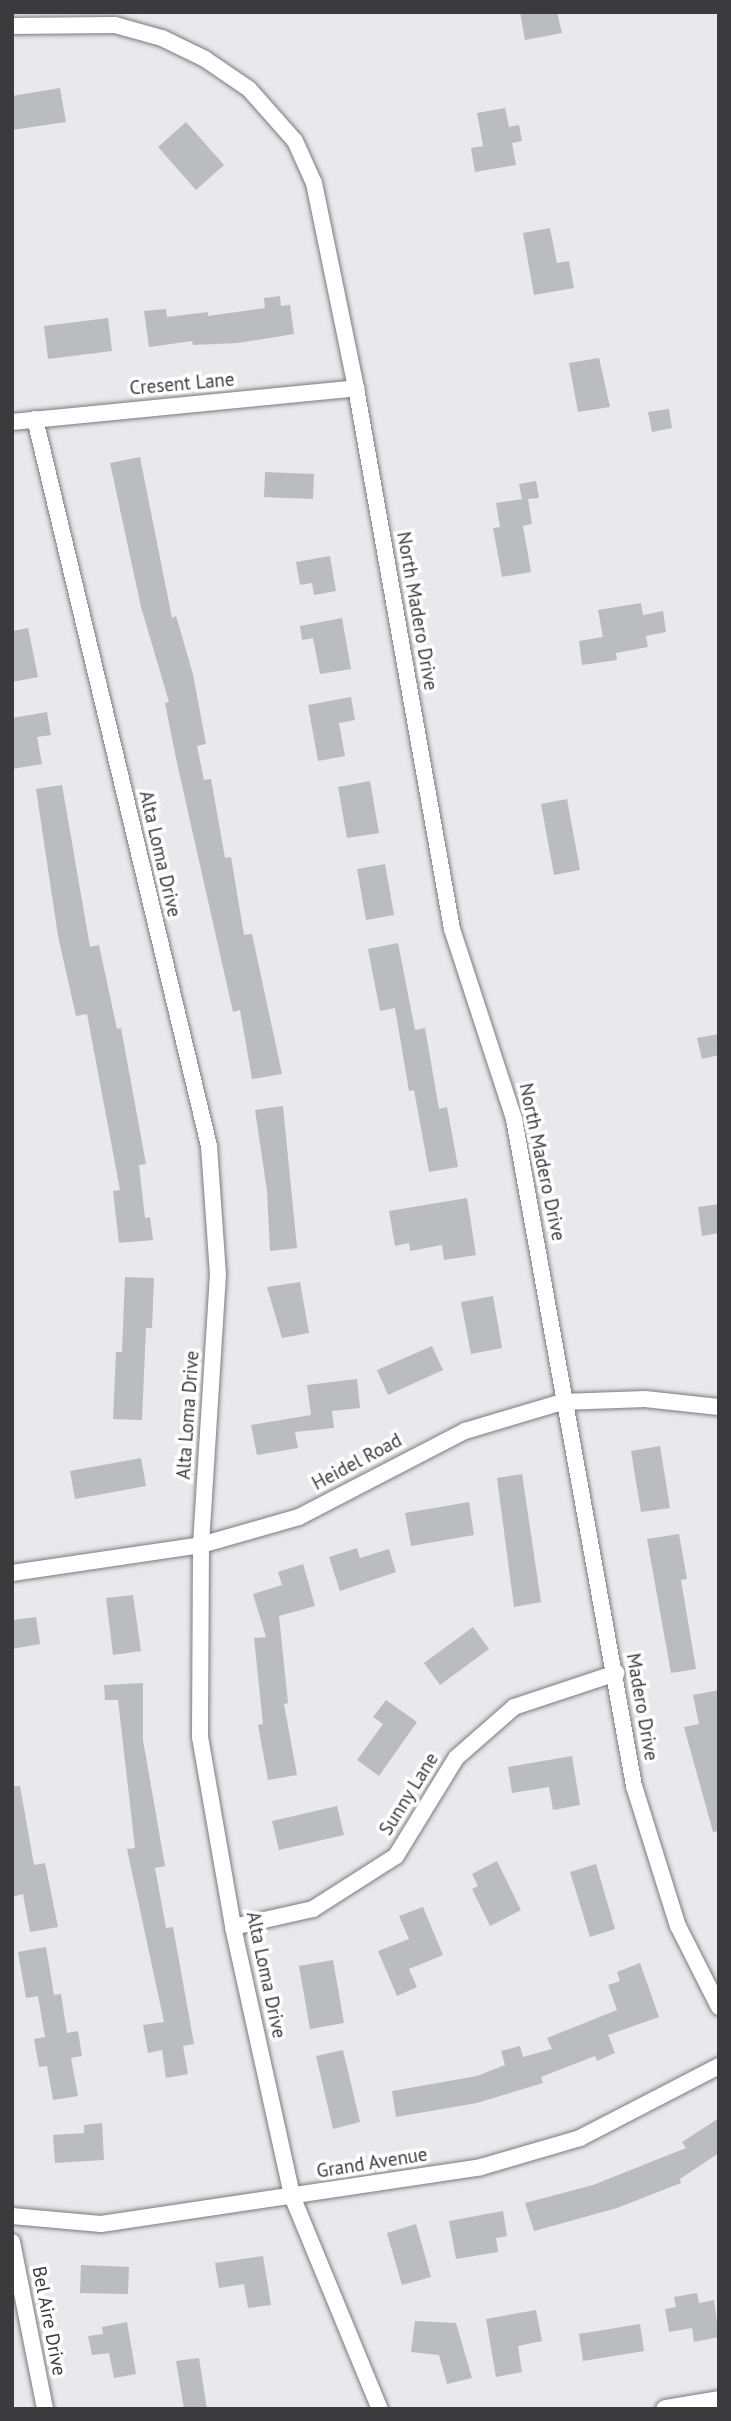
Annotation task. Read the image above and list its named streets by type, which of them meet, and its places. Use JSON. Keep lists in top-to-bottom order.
{
  "streets": {
    "street": [
      "Cresent Lane",
      "North Madero Drive",
      "Alta Loma Drive",
      "Heidel Road",
      "Madero Drive",
      "Sunny Lane",
      "Grand Avenue",
      "Bel Aire Drive"
    ]
  },
  "crossings": [
    ["Cresent Lane", "North Madero Drive"],
    ["Cresent Lane", "Alta Loma Drive"],
    ["North Madero Drive", "Heidel Road"],
    ["North Madero Drive", "Madero Drive"],
    ["Alta Loma Drive", "Heidel Road"],
    ["Alta Loma Drive", "Sunny Lane"],
    ["Alta Loma Drive", "Grand Avenue"],
    ["Heidel Road", "Madero Drive"],
    ["Madero Drive", "Sunny Lane"]
  ]
}
